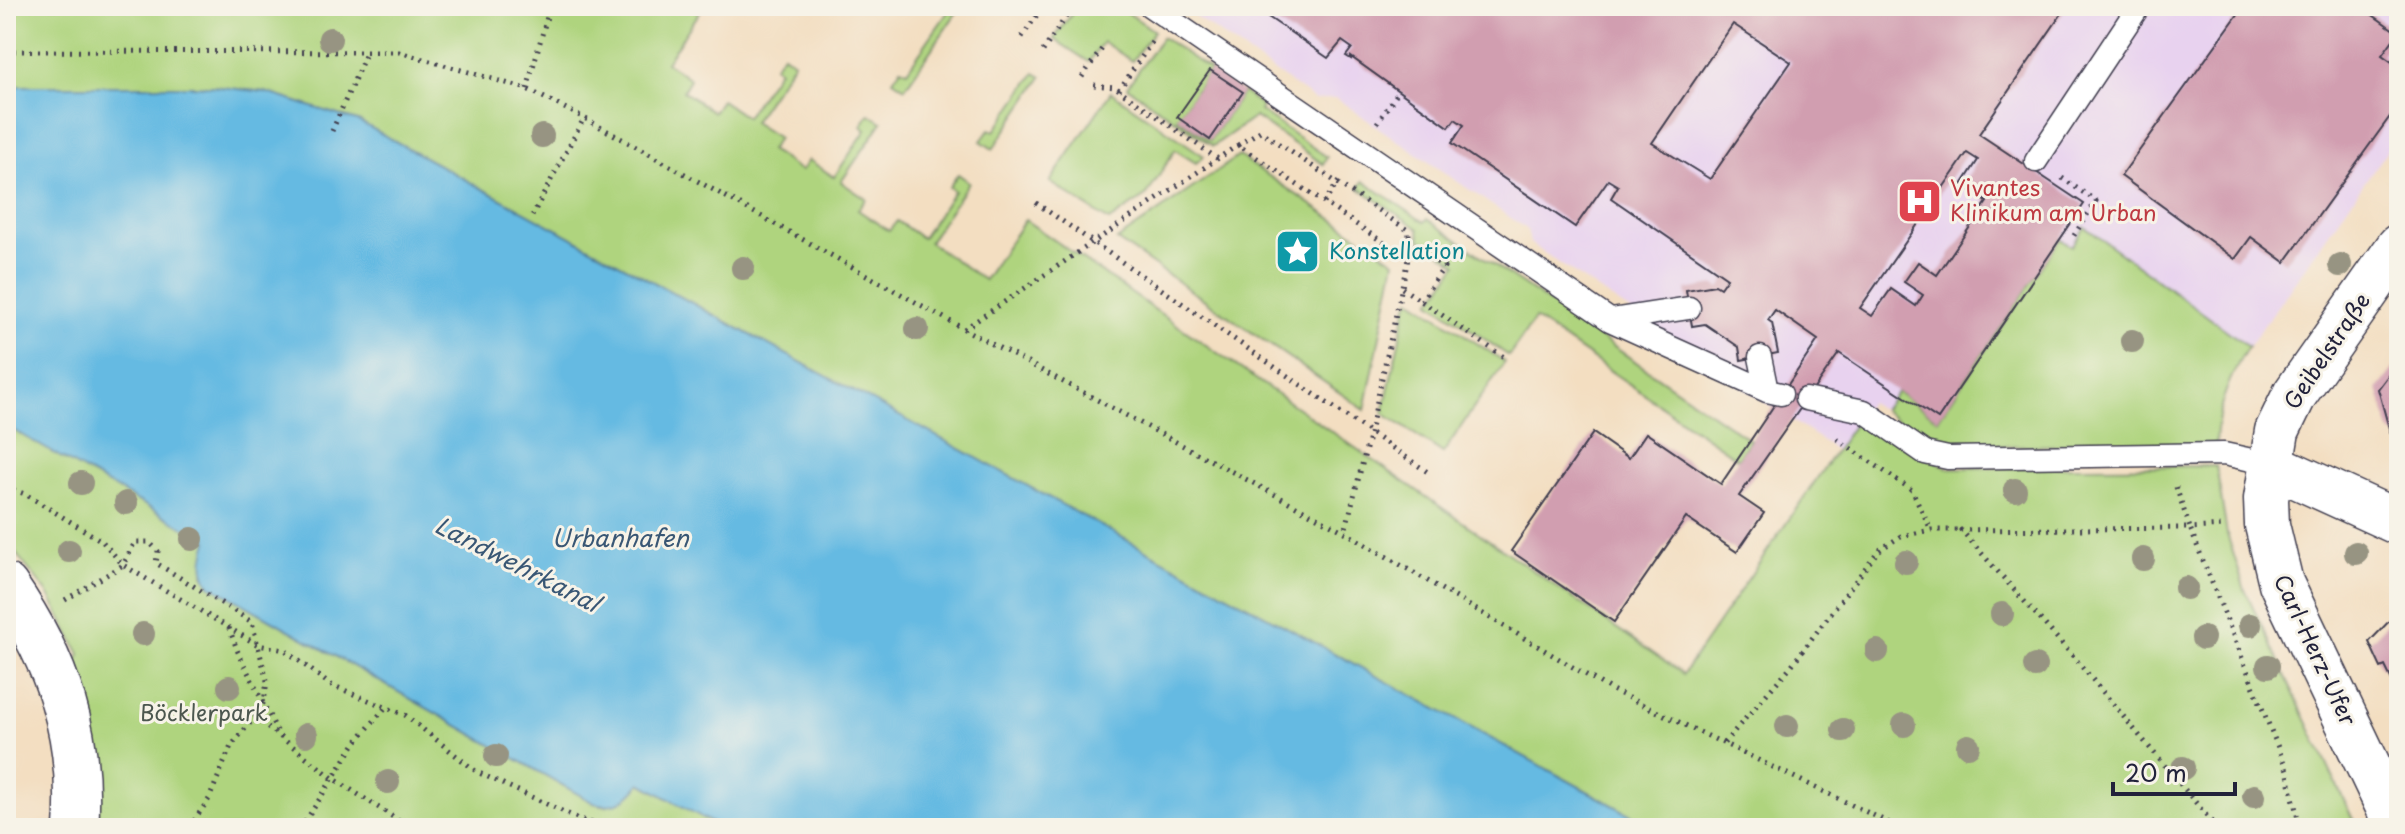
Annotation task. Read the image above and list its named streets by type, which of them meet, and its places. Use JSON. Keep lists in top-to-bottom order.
{
  "streets": {
    "street": ["Geibelstraße", "Carl-Herz-Ufer"]
  },
  "crossings": [
    ["Geibelstraße", "Carl-Herz-Ufer"]
  ],
  "water": ["Urbanhafen", "Landwehrkanal"],
  "parks": ["Böcklerpark"],
  "places": {
    "hospital": ["Vivantes Klinikum am Urban"],
    "place": ["Konstellation"]
  },
  "scale_bar": "20 m"
}
